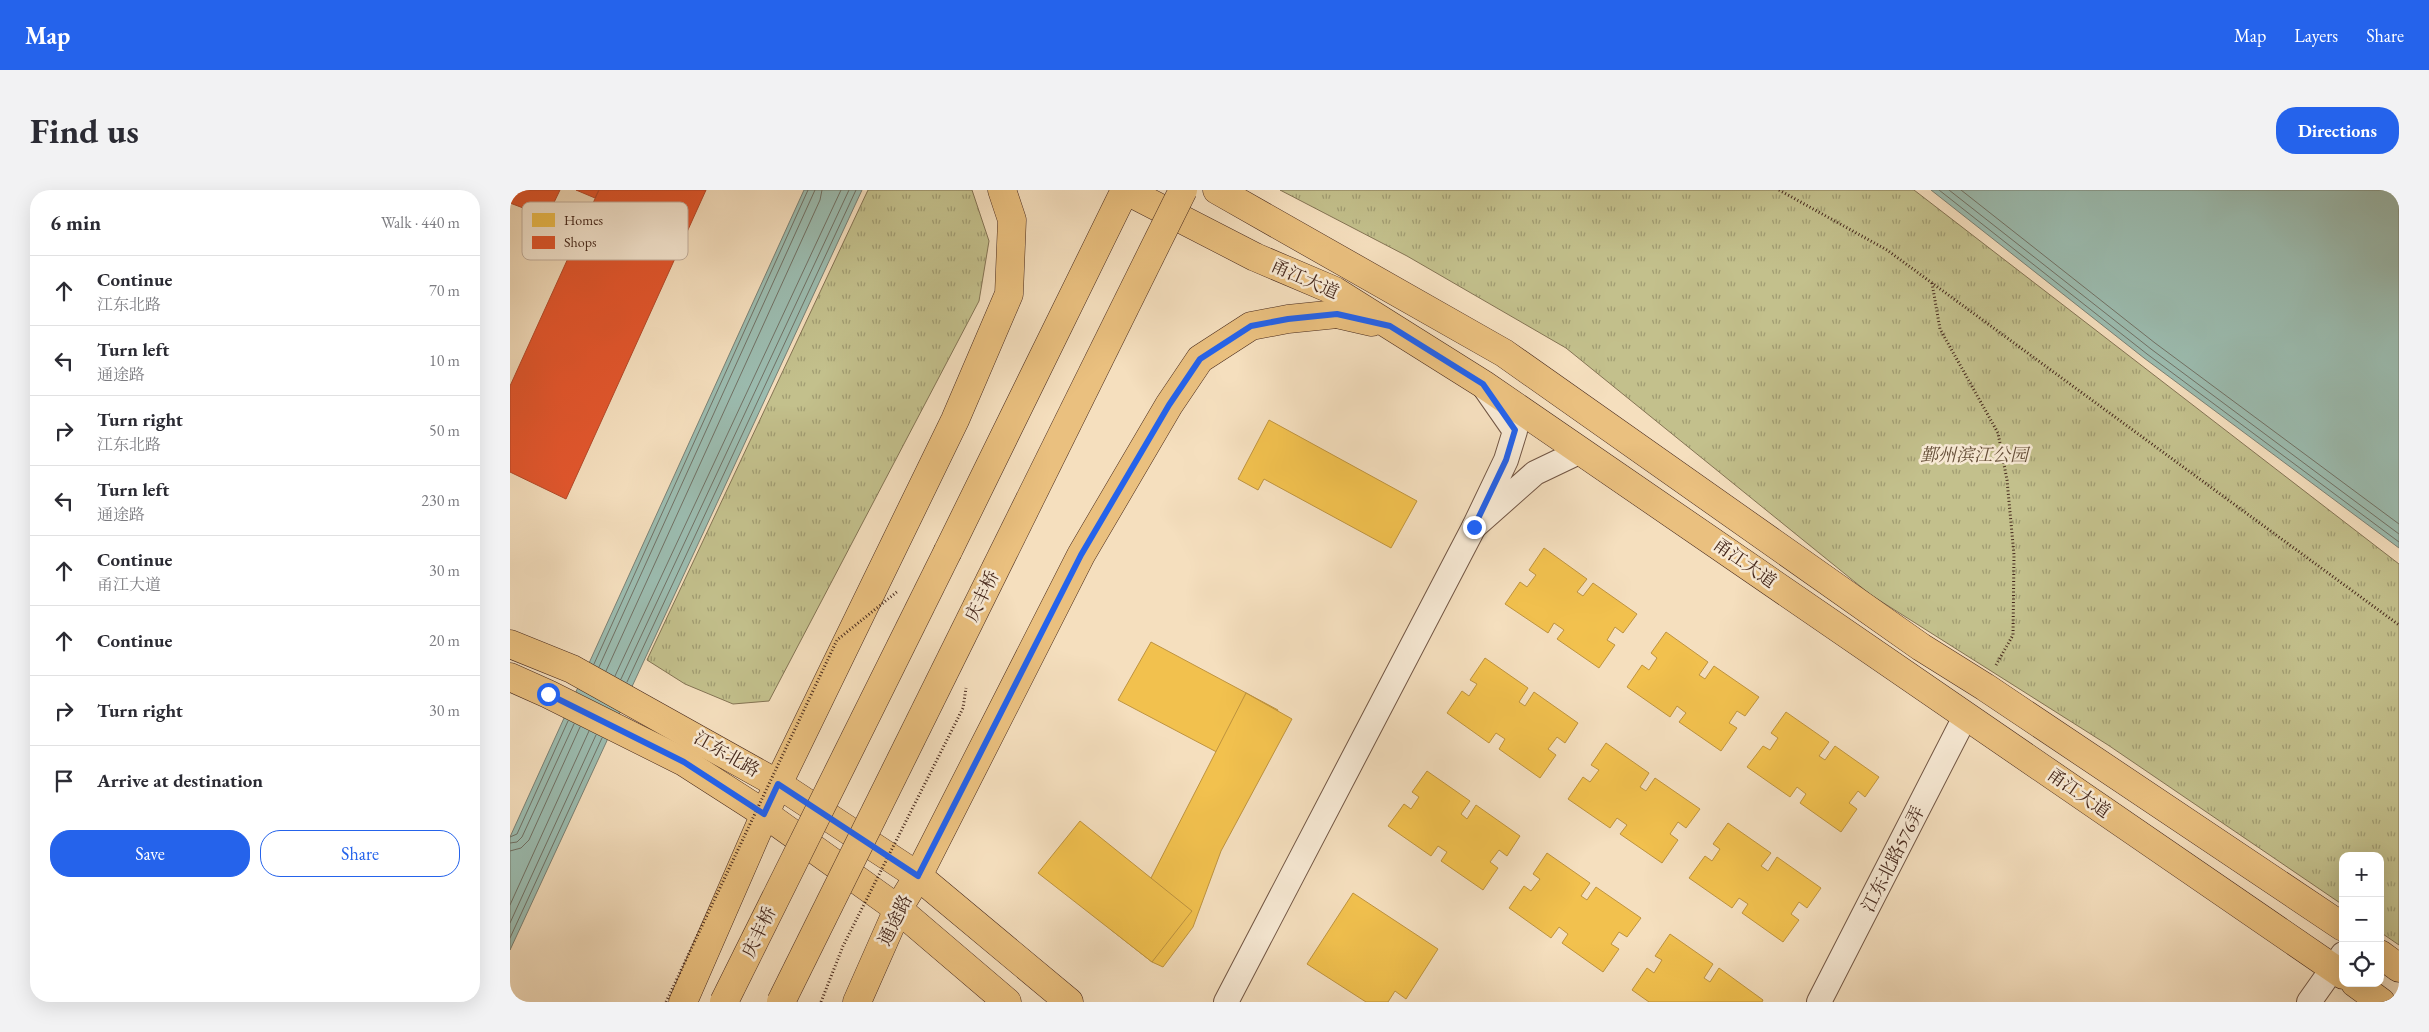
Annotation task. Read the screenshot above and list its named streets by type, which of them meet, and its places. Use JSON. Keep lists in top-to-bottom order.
{
  "streets": {
    "main road": [
      "甬江大道",
      "庆丰桥",
      "江东北路",
      "通途路"
    ],
    "street": ["江东北路576弄"]
  },
  "crossings": [
    ["甬江大道", "庆丰桥"],
    ["甬江大道", "江东北路576弄"],
    ["甬江大道", "通途路"],
    ["江东北路", "通途路"]
  ],
  "parks": ["鄞州滨江公园"],
  "legend": ["Homes", "Shops"],
  "page": {
    "header": "Map",
    "nav": ["Map", "Layers", "Share"],
    "buttons": [
      "Directions",
      ["Save", "Share"]
    ],
    "title": "Find us",
    "heading": ["6 min", "Walk · 440 m"],
    "list": [
      ["Continue", "江东北路", "70 m"],
      ["Turn left", "通途路", "10 m"],
      ["Turn right", "江东北路", "50 m"],
      ["Turn left", "通途路", "230 m"],
      ["Continue", "甬江大道", "30 m"],
      ["Continue", "20 m"],
      ["Turn right", "30 m"],
      "Arrive at destination"
    ],
    "map_buttons": ["+", "−"]
  }
}
